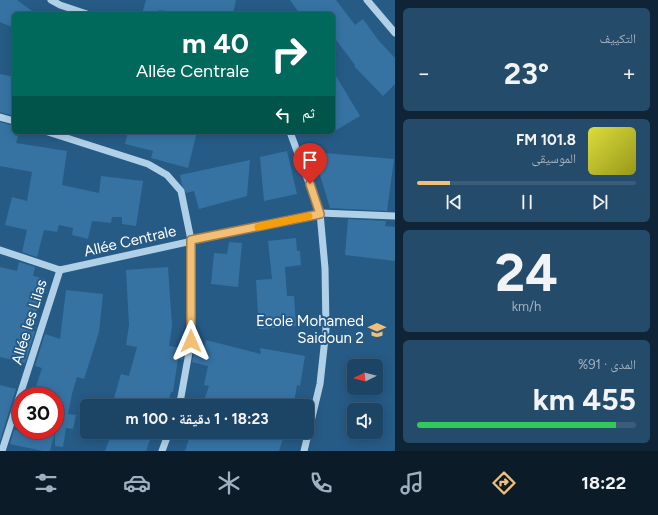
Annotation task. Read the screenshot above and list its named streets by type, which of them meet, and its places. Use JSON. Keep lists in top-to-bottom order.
{
  "streets": {
    "street": ["Allée Centrale", "Allée les Lilas"]
  },
  "crossings": [
    ["Allée Centrale", "Allée les Lilas"]
  ],
  "places": {
    "school or university": ["Ecole Mohamed Saidoun 2"]
  },
  "north": "left",
  "page": {
    "tile": [
      "التكييف",
      ["24", "km/h"],
      ["المدى · 91%", "455 km"]
    ],
    "turn": ["40 m", "Allée Centrale"],
    "heat": ["−", "23°", "+"],
    "then": "ثم",
    "song": ["101.8 FM", "الموسيقى"],
    "limit": "30",
    "trip": "18:23 · 1 دقيقة · 100 m",
    "tabs": "18:22"
  }
}
